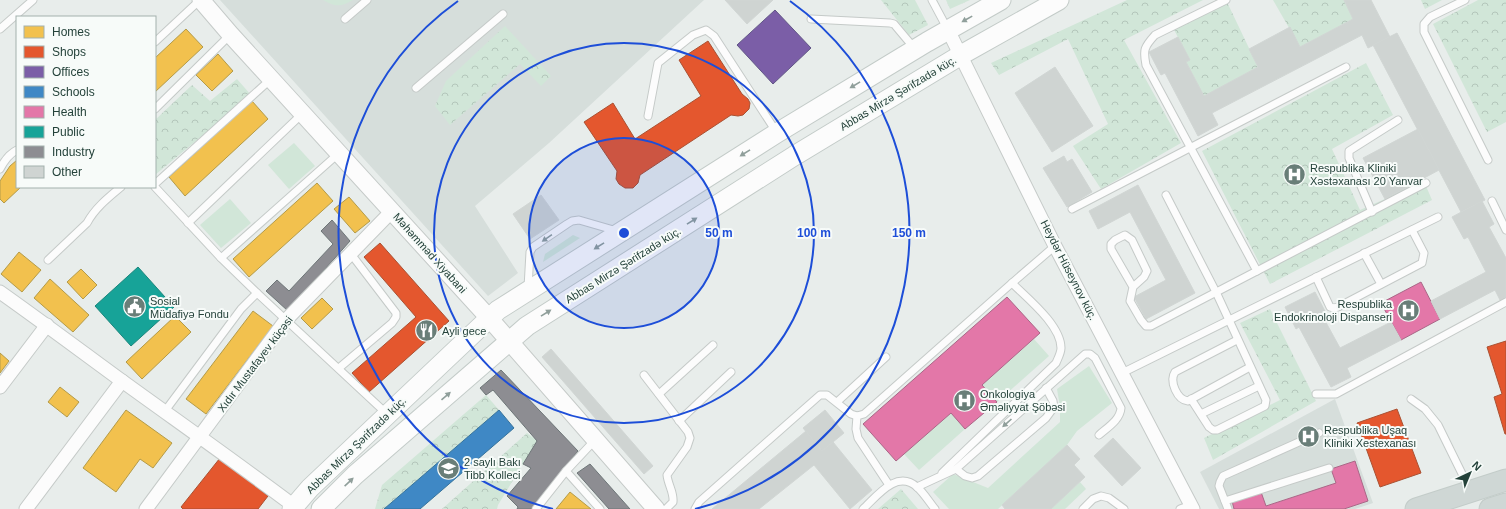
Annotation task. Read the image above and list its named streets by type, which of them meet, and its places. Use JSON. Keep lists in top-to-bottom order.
{
  "streets": {
    "main road": ["Abbas Mirzə Şərifzadə küç."],
    "street": ["Məhəmməd Xiyabani", "Heydər Hüseynov küç.", "Xıdır Mustafayev küçəsi"]
  },
  "crossings": [
    ["Abbas Mirzə Şərifzadə küç.", "Məhəmməd Xiyabani"],
    ["Abbas Mirzə Şərifzadə küç.", "Heydər Hüseynov küç."],
    ["Məhəmməd Xiyabani", "Xıdır Mustafayev küçəsi"]
  ],
  "places": {
    "hospital": [
      "Respublika Kliniki Xəstəxanası 20 Yanvar",
      "Respublika Endokrinoloji Dispanseri",
      "Onkologiya Əməliyyat Şöbəsi",
      "Respublika Uşaq Kliniki Xestexanası"
    ],
    "public building": ["Sosial Müdafiyə Fondu"],
    "restaurant": ["Ayli gece"],
    "school or university": ["2 saylı Bakı Tibb Kolleci"]
  },
  "legend": [
    "Homes",
    "Shops",
    "Offices",
    "Schools",
    "Health",
    "Public",
    "Industry",
    "Other"
  ],
  "north": "top right",
  "rings": ["50 m", "100 m", "150 m"]
}
